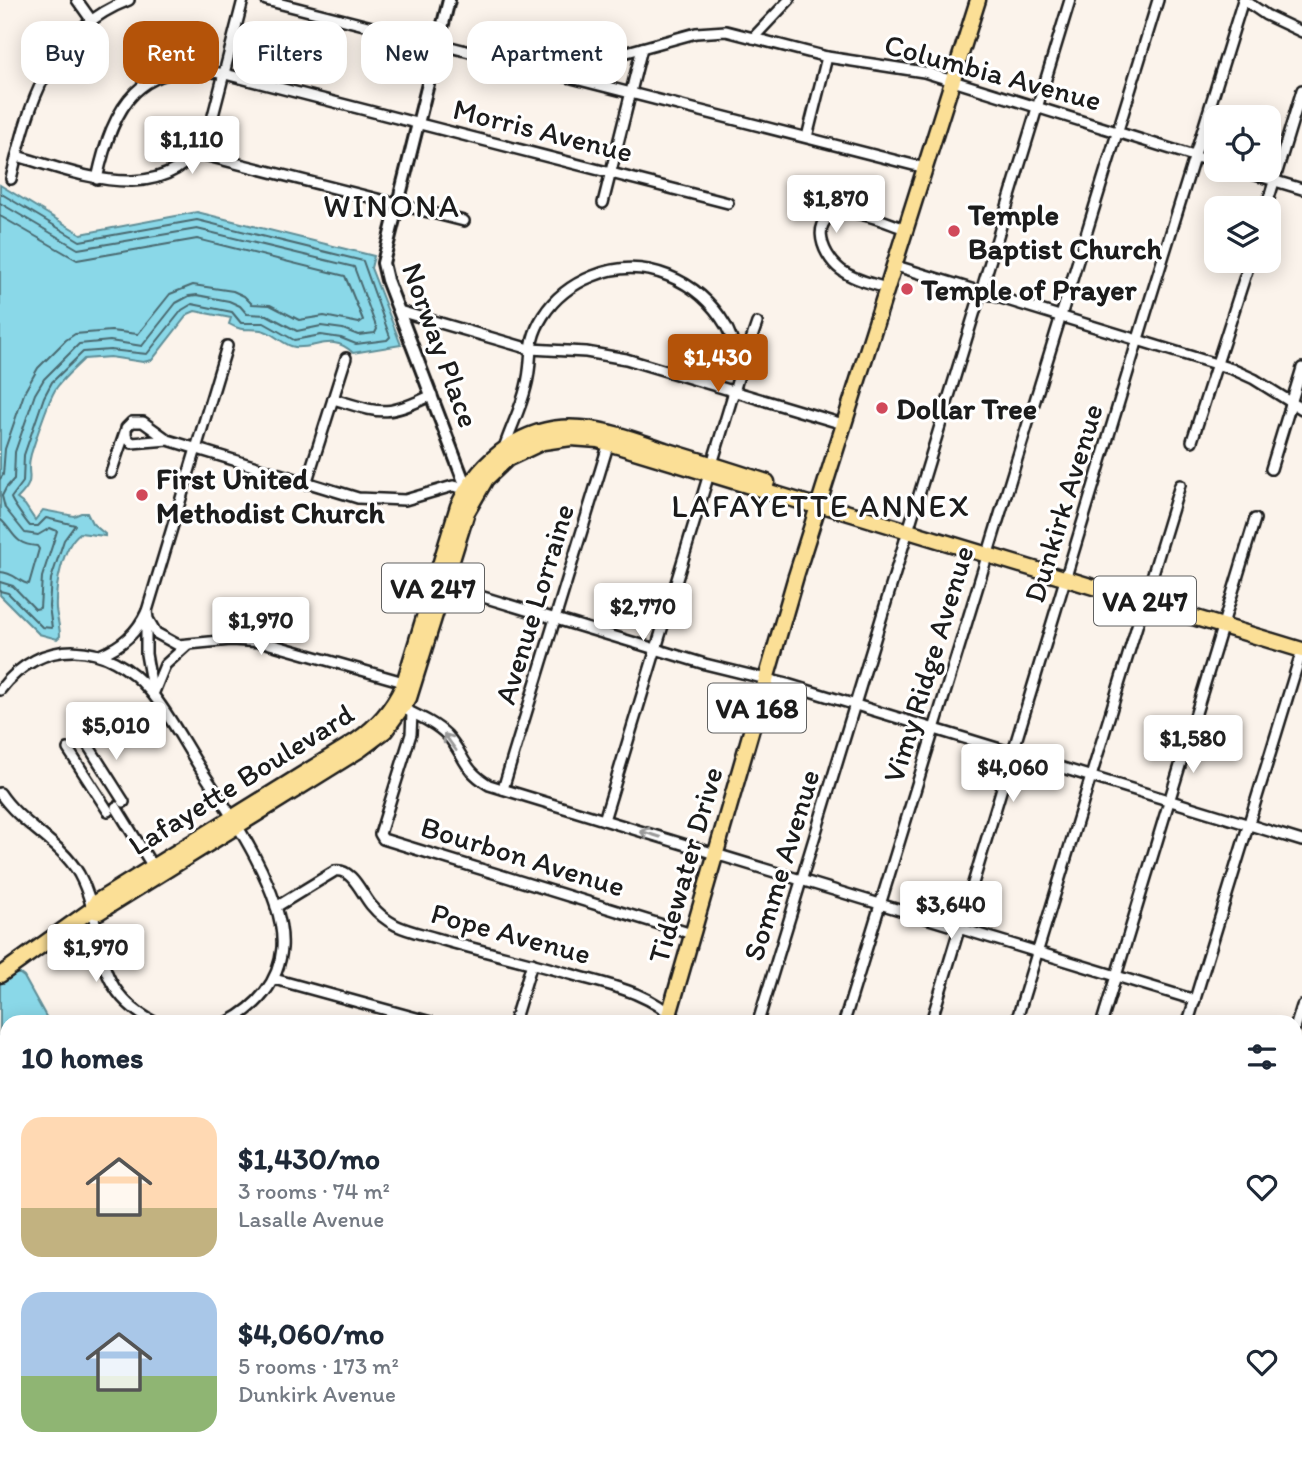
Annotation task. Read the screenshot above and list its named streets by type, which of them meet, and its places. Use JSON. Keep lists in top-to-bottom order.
{
  "streets": {
    "main road": [
      "VA 247",
      "VA 168",
      "Lafayette Boulevard",
      "Tidewater Drive"
    ],
    "street": [
      "Columbia Avenue",
      "Morris Avenue",
      "Norway Place",
      "Dunkirk Avenue",
      "Avenue Lorraine",
      "Vimy Ridge Avenue",
      "Bourbon Avenue",
      "Somme Avenue",
      "Pope Avenue"
    ]
  },
  "crossings": [
    ["Columbia Avenue", "Dunkirk Avenue"],
    ["Columbia Avenue", "Vimy Ridge Avenue"],
    ["Columbia Avenue", "Tidewater Drive"],
    ["Columbia Avenue", "Somme Avenue"],
    ["Morris Avenue", "Norway Place"],
    ["Norway Place", "Lafayette Boulevard"],
    ["Dunkirk Avenue", "Lafayette Boulevard"],
    ["Avenue Lorraine", "Lafayette Boulevard"],
    ["Vimy Ridge Avenue", "Lafayette Boulevard"],
    ["Lafayette Boulevard", "Bourbon Avenue"],
    ["Lafayette Boulevard", "Tidewater Drive"],
    ["Lafayette Boulevard", "Somme Avenue"],
    ["Bourbon Avenue", "Tidewater Drive"]
  ],
  "districts": ["WINONA", "LAFAYETTE ANNEX"],
  "places": [
    "Temple Baptist Church",
    "Temple of Prayer",
    "Dollar Tree",
    "First United Methodist Church"
  ],
  "page": {
    "chip": [
      "Buy",
      "Rent",
      "Filters",
      "New",
      "Apartment"
    ],
    "price": [
      "$1,110",
      "$1,870",
      "$1,430",
      "$2,770",
      "$1,970",
      "$5,010",
      "$1,580",
      "$4,060",
      "$3,640",
      "$1,970"
    ],
    "heading": "10 homes",
    "list": [
      {
        "name": "$1,430/mo",
        "note": "3 rooms · 74 m² · Lasalle Avenue"
      },
      {
        "name": "$4,060/mo",
        "note": "5 rooms · 173 m² · Dunkirk Avenue"
      }
    ]
  }
}
